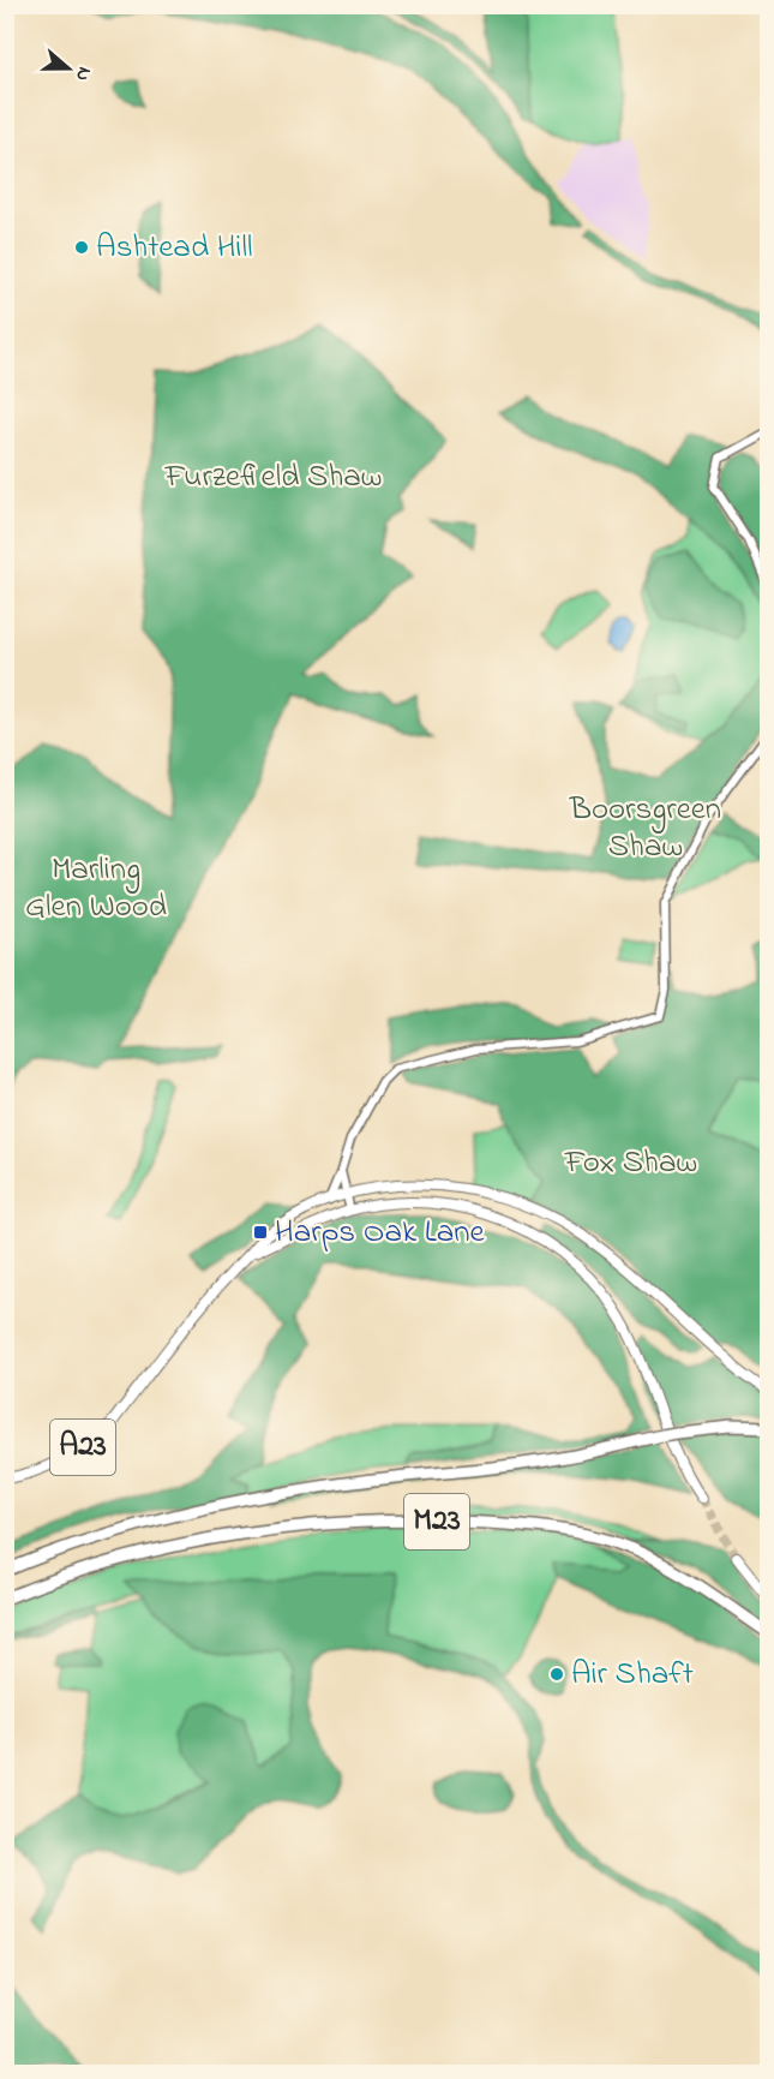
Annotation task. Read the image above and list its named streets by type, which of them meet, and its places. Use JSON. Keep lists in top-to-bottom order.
{
  "streets": {
    "highway": ["M23"],
    "main road": ["A23"]
  },
  "parks": [
    "Furzefield Shaw",
    "Boorsgreen Shaw",
    "Marling Glen Wood",
    "Fox Shaw"
  ],
  "places": {
    "other": ["Ashtead Hill", "Air Shaft"],
    "transit": ["Harps Oak Lane"]
  },
  "north": "right"
}
